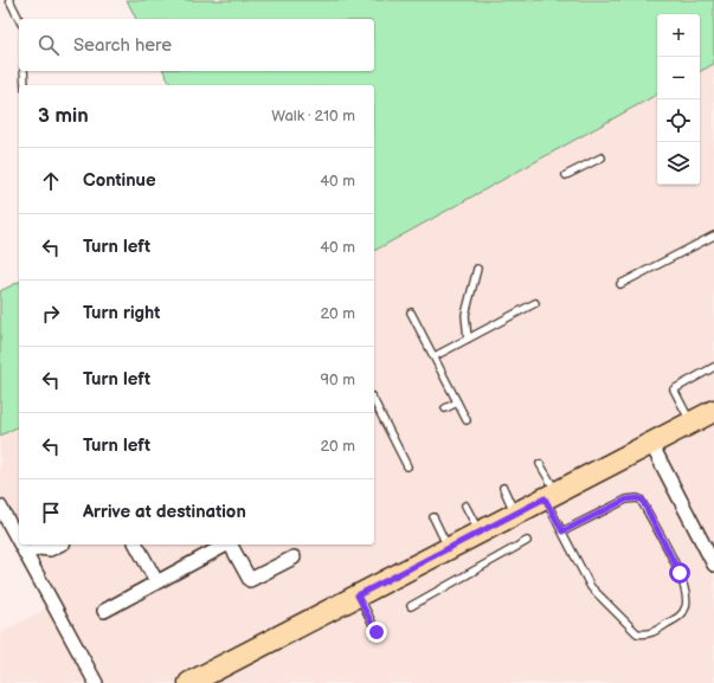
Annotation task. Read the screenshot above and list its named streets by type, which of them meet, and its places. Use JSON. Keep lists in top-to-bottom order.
{
  "page": {
    "map_buttons": ["+", "−"],
    "search": "Search here",
    "heading": ["3 min", "Walk · 210 m"],
    "list": [
      ["Continue", "40 m"],
      ["Turn left", "40 m"],
      ["Turn right", "20 m"],
      ["Turn left", "90 m"],
      ["Turn left", "20 m"],
      "Arrive at destination"
    ]
  }
}
